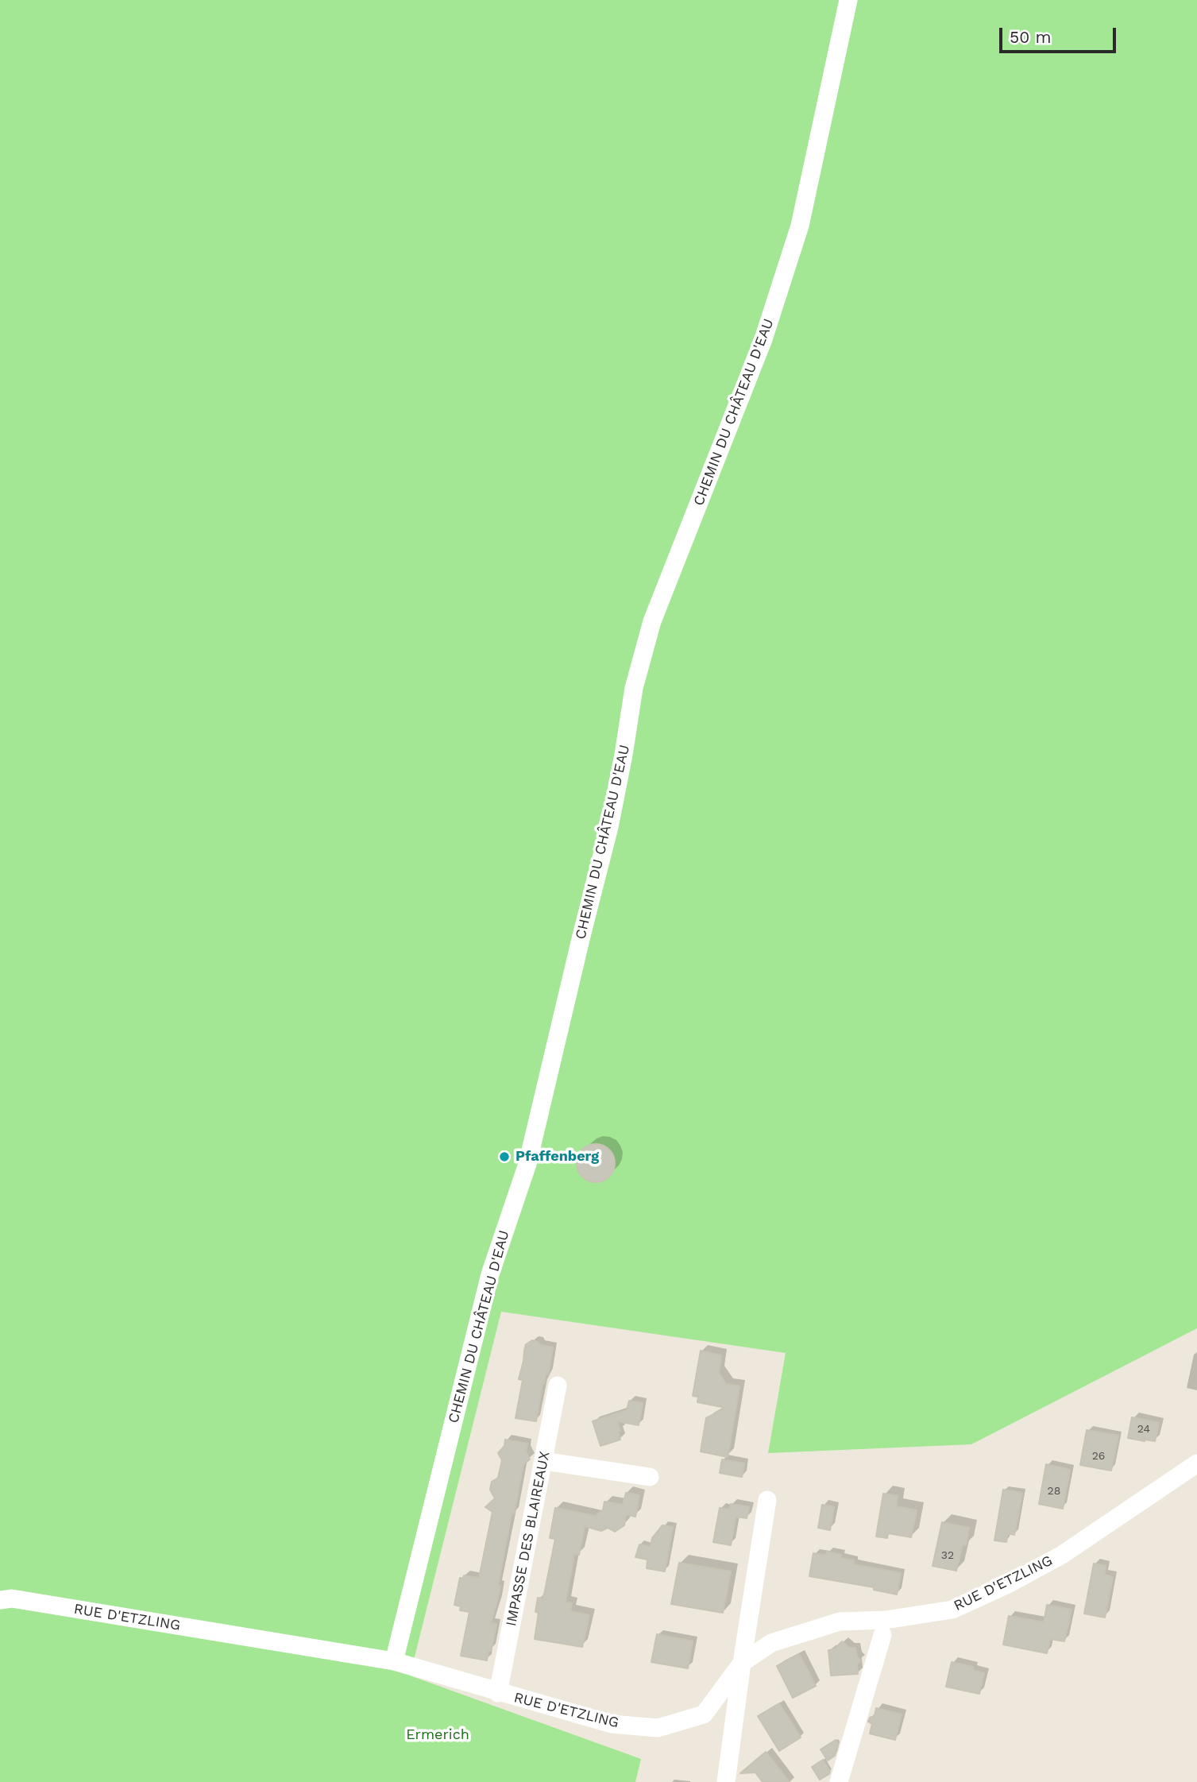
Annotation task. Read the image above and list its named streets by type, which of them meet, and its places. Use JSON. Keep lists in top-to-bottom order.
{
  "streets": {
    "street": ["CHEMIN DU CHÂTEAU D'EAU", "IMPASSE DES BLAIREAUX", "RUE D'ETZLING"]
  },
  "crossings": [
    ["CHEMIN DU CHÂTEAU D'EAU", "RUE D'ETZLING"],
    ["IMPASSE DES BLAIREAUX", "RUE D'ETZLING"]
  ],
  "parks": ["Ermerich"],
  "places": ["Pfaffenberg"],
  "house_numbers": [
    "24",
    "26",
    "28",
    "32"
  ],
  "scale_bar": "50 m"
}
